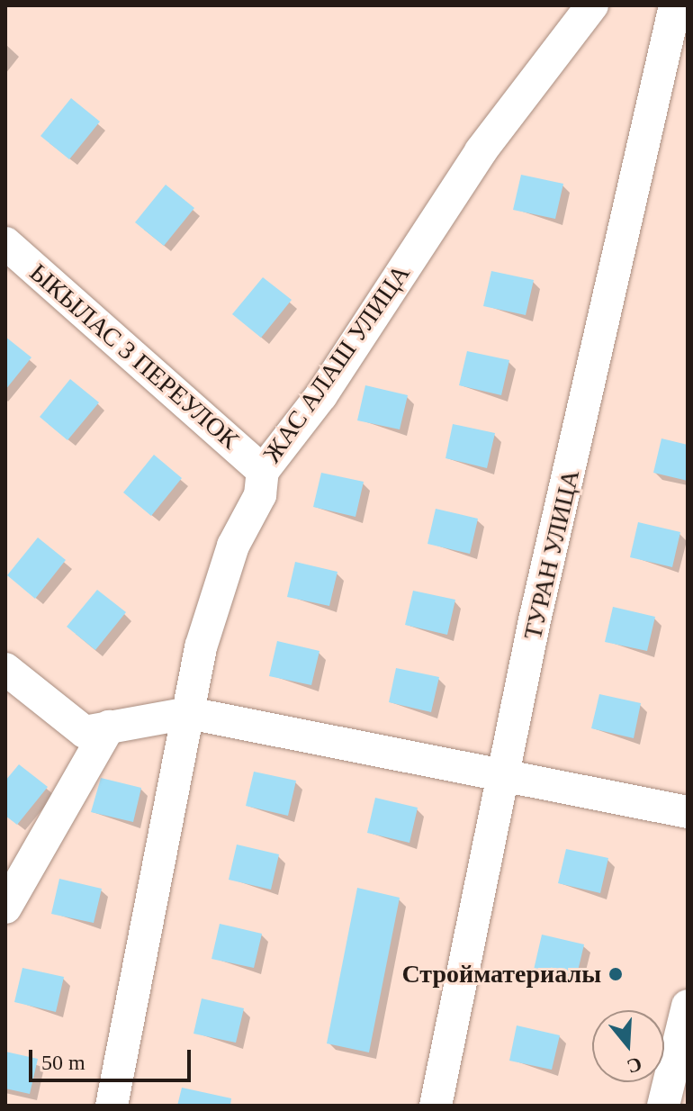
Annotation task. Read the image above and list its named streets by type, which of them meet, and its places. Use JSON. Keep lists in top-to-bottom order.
{
  "streets": {
    "street": ["ЫКЫЛАС 3 ПЕРЕУЛОК", "ЖАС АЛАШ УЛИЦА", "ТУРАН УЛИЦА"]
  },
  "crossings": [
    ["ЫКЫЛАС 3 ПЕРЕУЛОК", "ЖАС АЛАШ УЛИЦА"]
  ],
  "places": ["Стройматериалы"],
  "scale_bar": "50 m",
  "north": "bottom"
}
